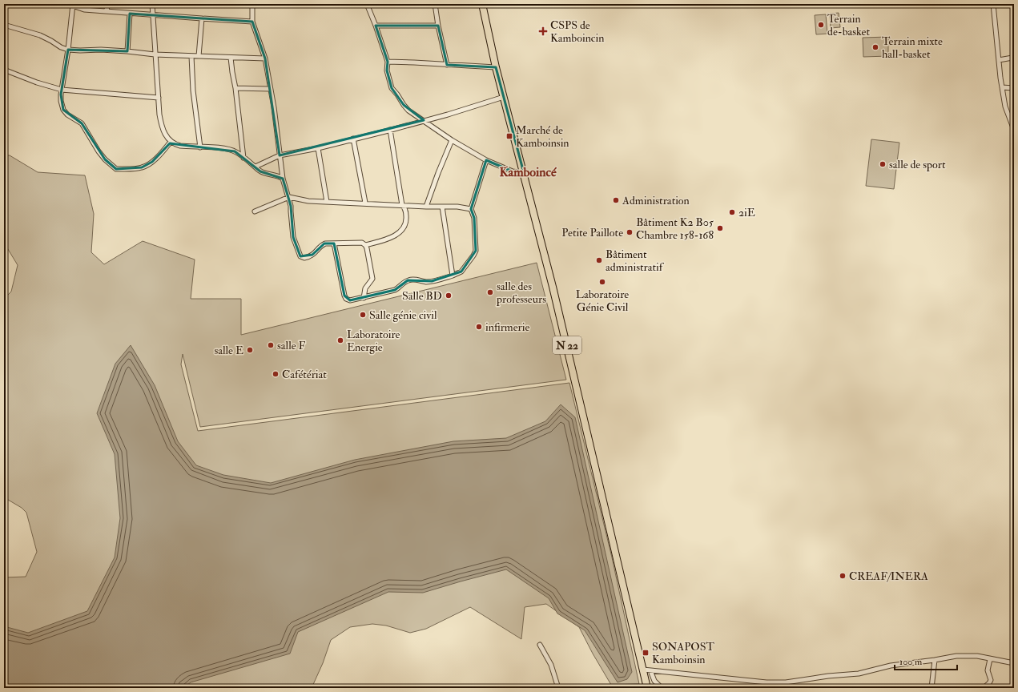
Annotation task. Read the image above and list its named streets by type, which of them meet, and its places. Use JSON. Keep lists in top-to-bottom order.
{
  "streets": {
    "main road": ["N 22"]
  },
  "districts": ["Kamboincé"],
  "places": {
    "other": [
      "Terrain de-basket",
      "Terrain mixte hall-basket",
      "salle de sport",
      "Administration",
      "2iE",
      "Bâtiment K2 B05 Chambre 158-168",
      "Petite Paillote",
      "Bâtiment administratif",
      "Laboratoire Génie Civil",
      "salle des professeurs",
      "Salle BD",
      "Salle génie civil",
      "infirmerie",
      "Laboratoire Energie",
      "salle F",
      "salle E",
      "Cafétériat",
      "CREAF/INERA"
    ],
    "health": ["CSPS de Kamboincin"],
    "transit": ["Marché de Kamboinsin", "SONAPOST Kamboinsin"]
  },
  "scale_bar": "100 m"
}
